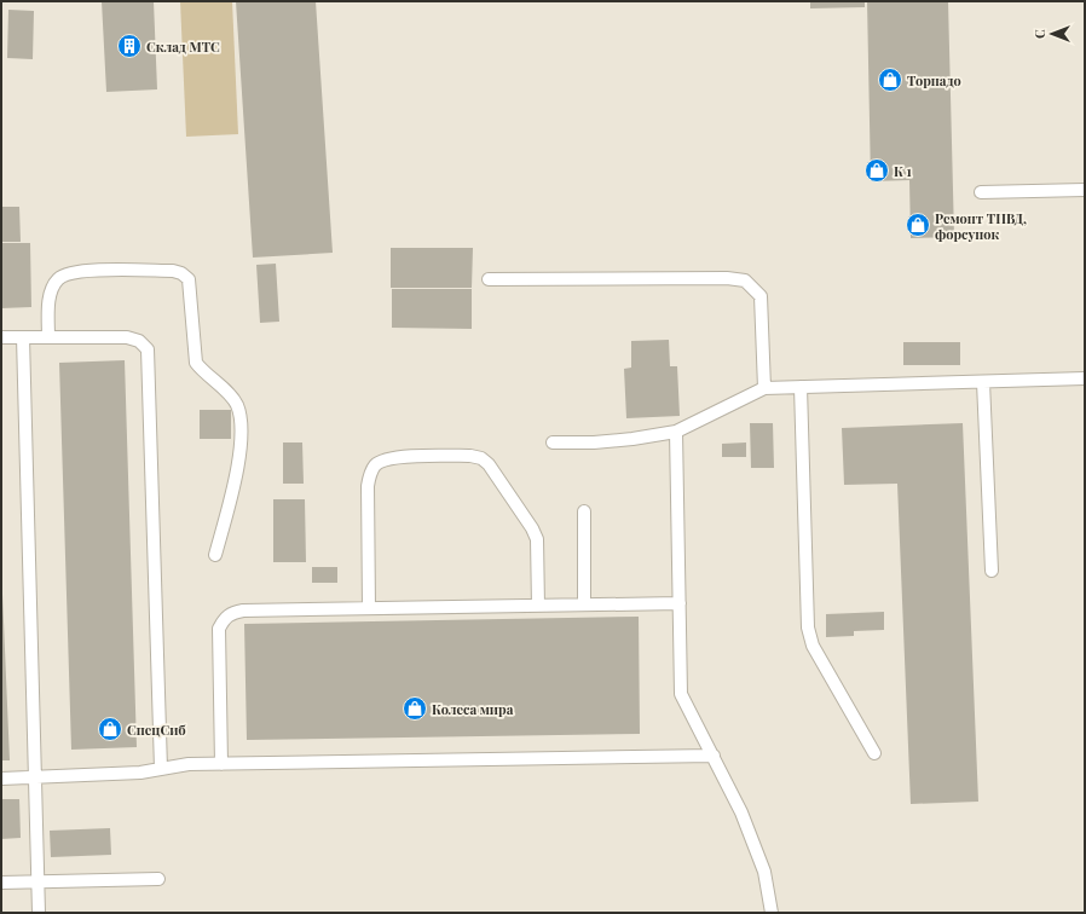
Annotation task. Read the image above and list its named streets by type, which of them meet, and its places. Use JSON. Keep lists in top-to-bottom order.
{
  "places": {
    "building": ["Склад МТС"],
    "shop": [
      "Торнадо",
      "К 1",
      "Ремонт ТНВД, форсунок",
      "Колеса мира",
      "СпецСиб"
    ]
  },
  "north": "left"
}
